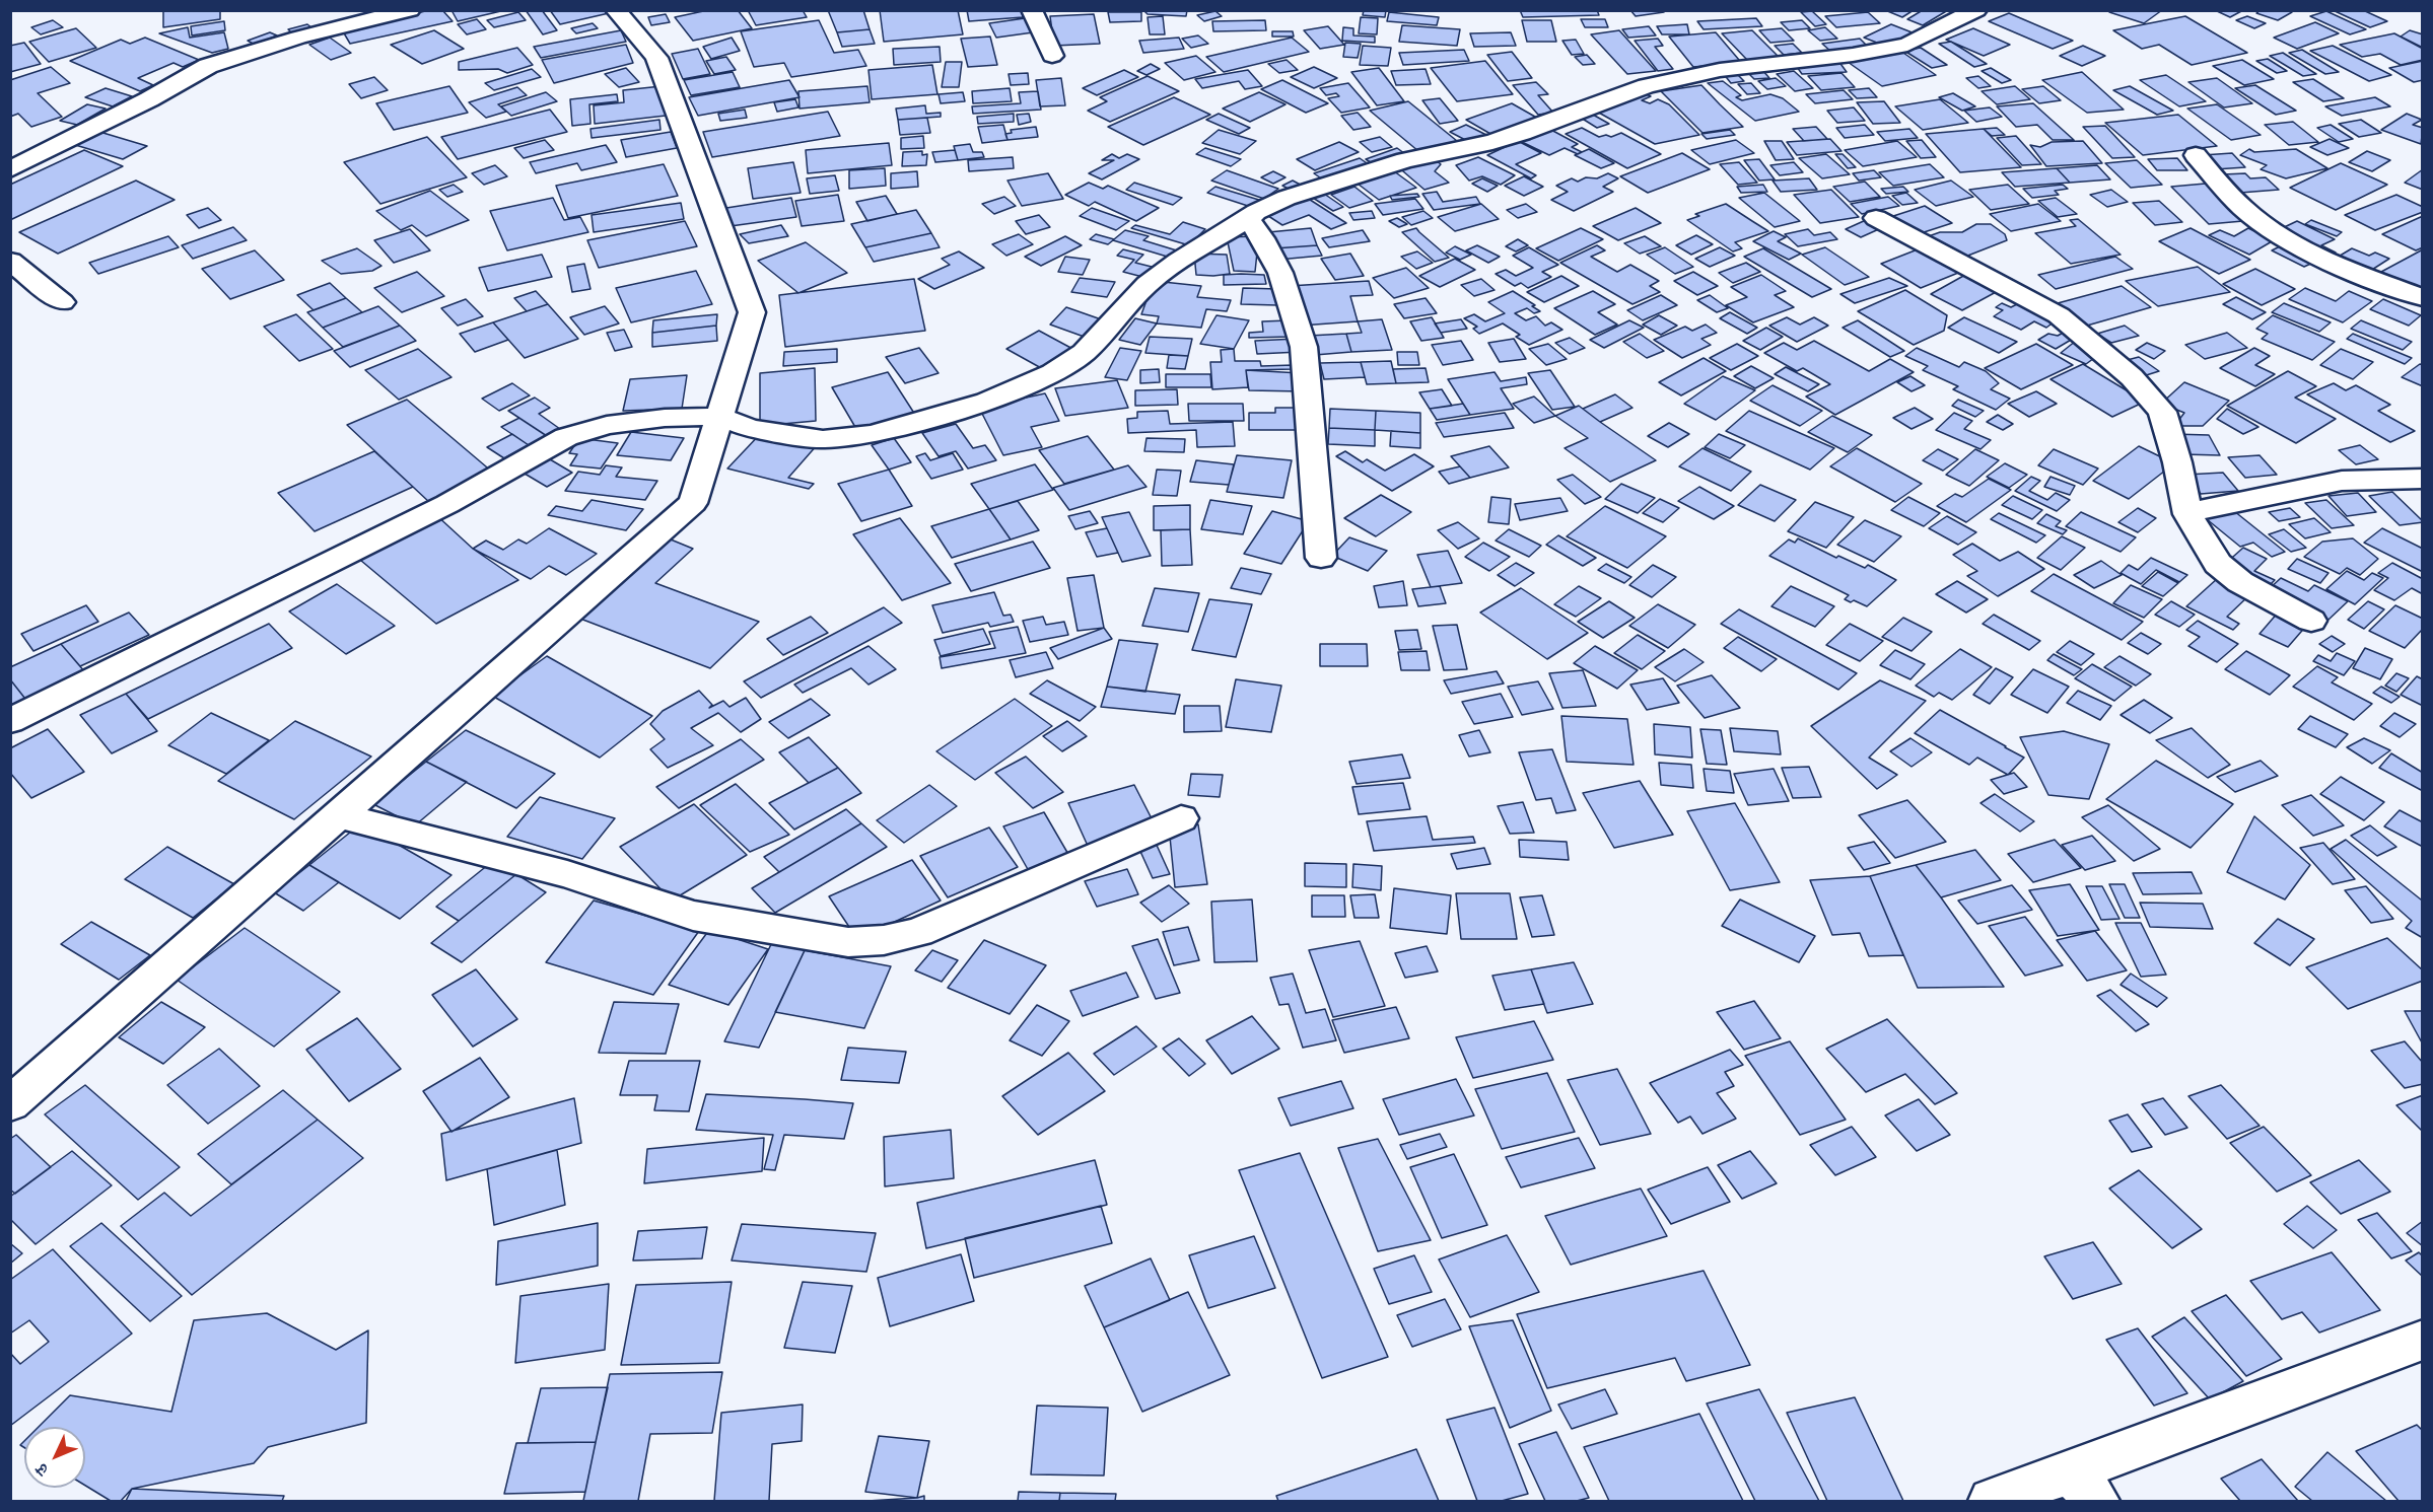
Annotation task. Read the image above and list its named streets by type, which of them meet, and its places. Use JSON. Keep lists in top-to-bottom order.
{
  "north": "bottom left"
}
